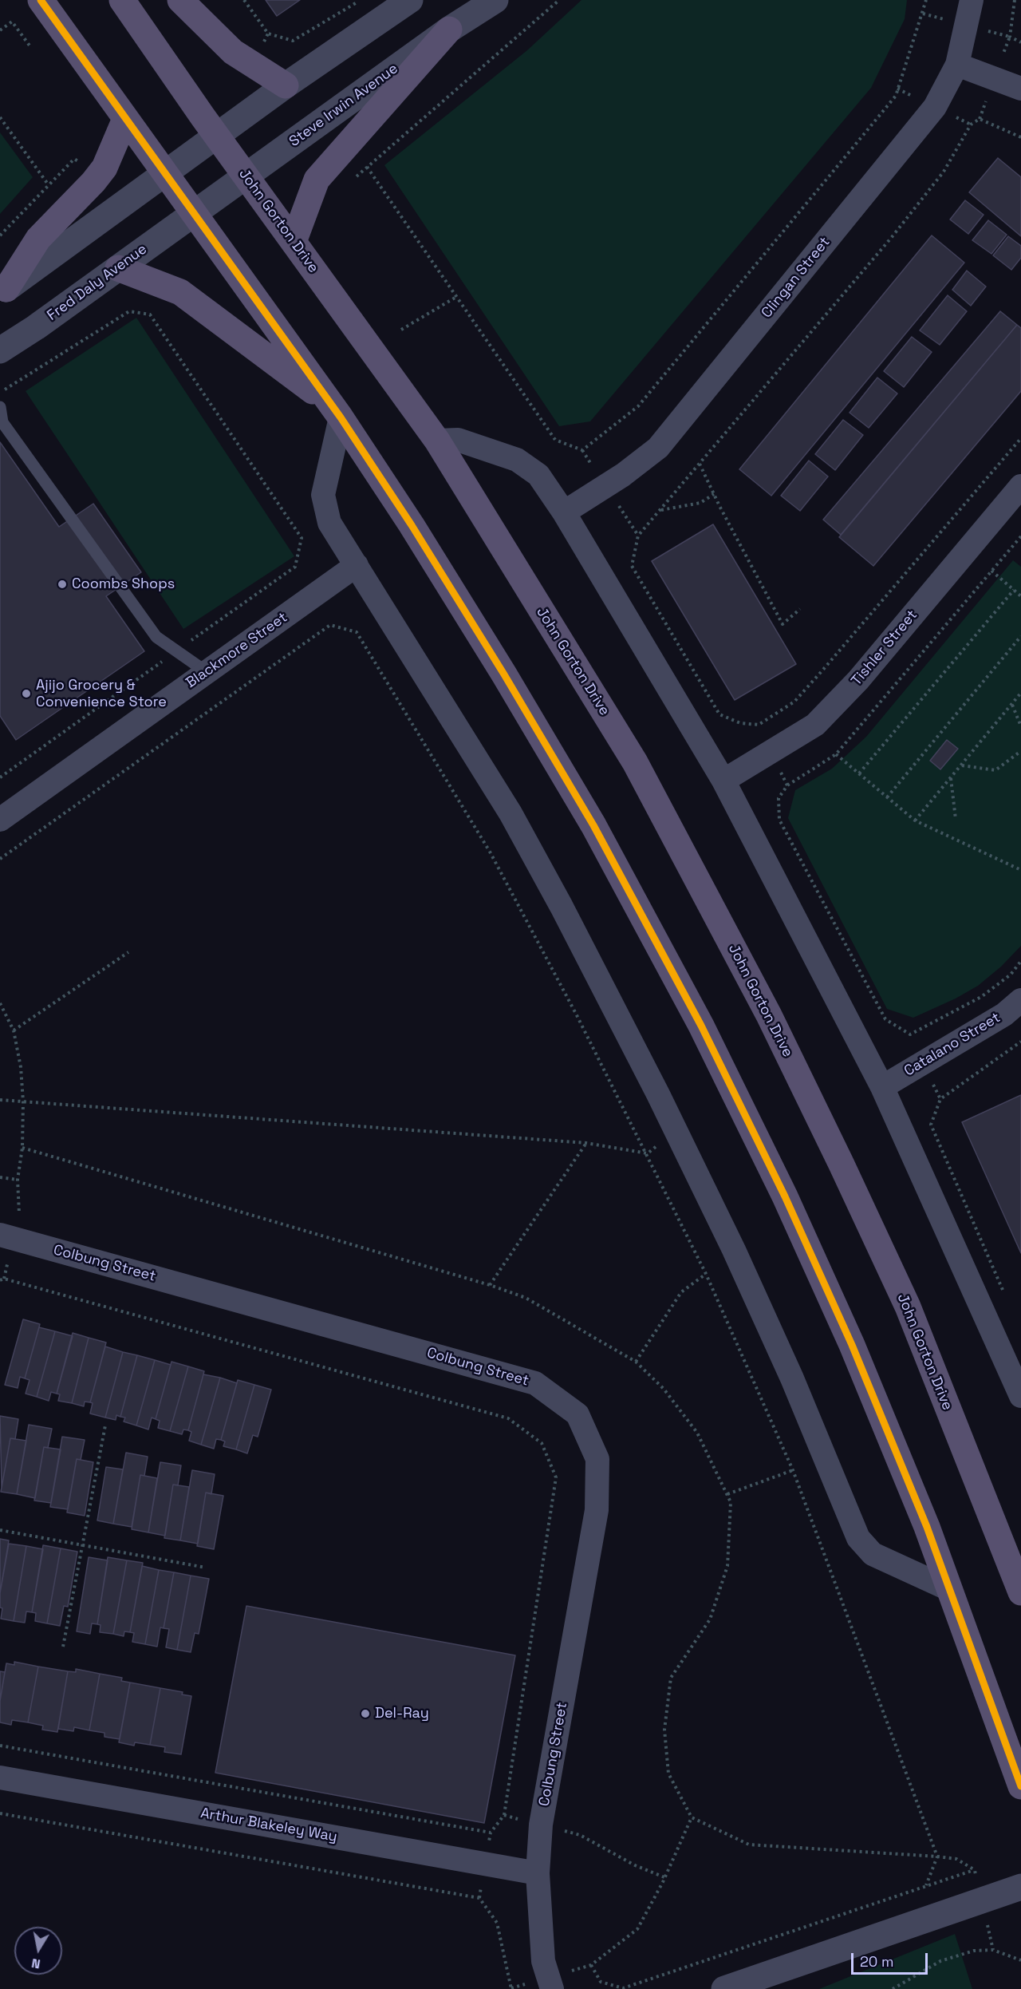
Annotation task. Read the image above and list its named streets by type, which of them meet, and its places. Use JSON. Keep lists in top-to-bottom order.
{
  "streets": {
    "main road": ["John Gorton Drive"],
    "street": [
      "Steve Irwin Avenue",
      "Clingan Street",
      "Fred Daly Avenue",
      "Tishler Street",
      "Blackmore Street",
      "Catalano Street",
      "Colbung Street",
      "Arthur Blakeley Way"
    ]
  },
  "crossings": [
    ["Steve Irwin Avenue", "John Gorton Drive"],
    ["Steve Irwin Avenue", "Fred Daly Avenue"],
    ["Colbung Street", "Arthur Blakeley Way"]
  ],
  "places": ["Coombs Shops", "Ajijo Grocery & Convenience Store", "Del-Ray"],
  "scale_bar": "20 m",
  "north": "bottom"
}
